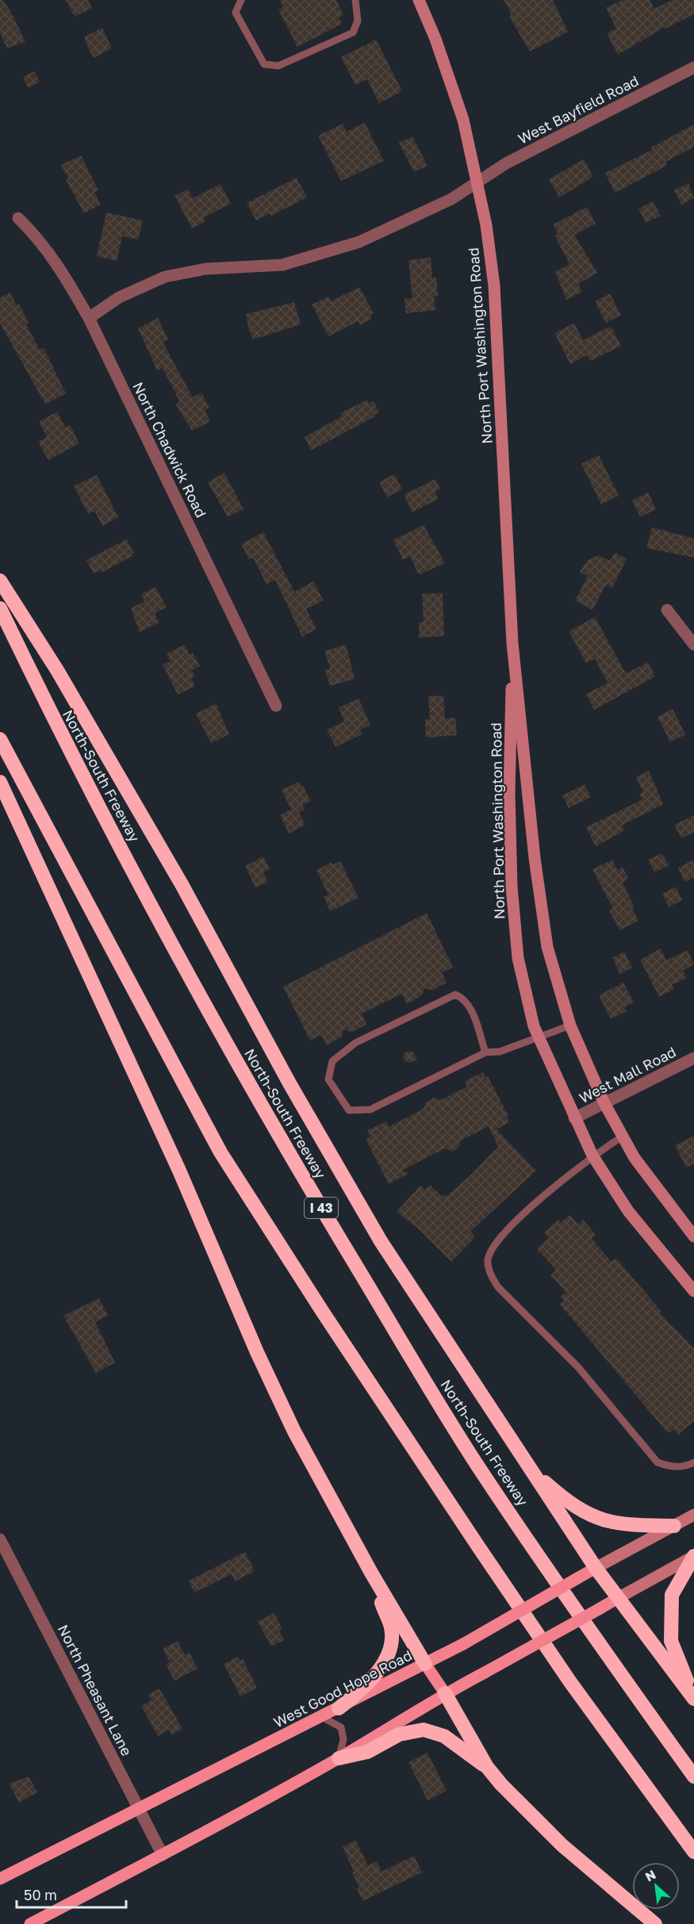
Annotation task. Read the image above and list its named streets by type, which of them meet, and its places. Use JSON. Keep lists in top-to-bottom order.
{
  "streets": {
    "highway": ["North-South Freeway", "I 43"],
    "main road": ["North Port Washington Road", "West Good Hope Road"],
    "street": [
      "West Bayfield Road",
      "North Chadwick Road",
      "West Mall Road",
      "North Pheasant Lane"
    ]
  },
  "crossings": [
    ["West Bayfield Road", "North Port Washington Road"],
    ["West Bayfield Road", "North Chadwick Road"],
    ["North Port Washington Road", "West Mall Road"],
    ["West Good Hope Road", "North Pheasant Lane"]
  ],
  "scale_bar": "50 m",
  "north": "top left"
}
